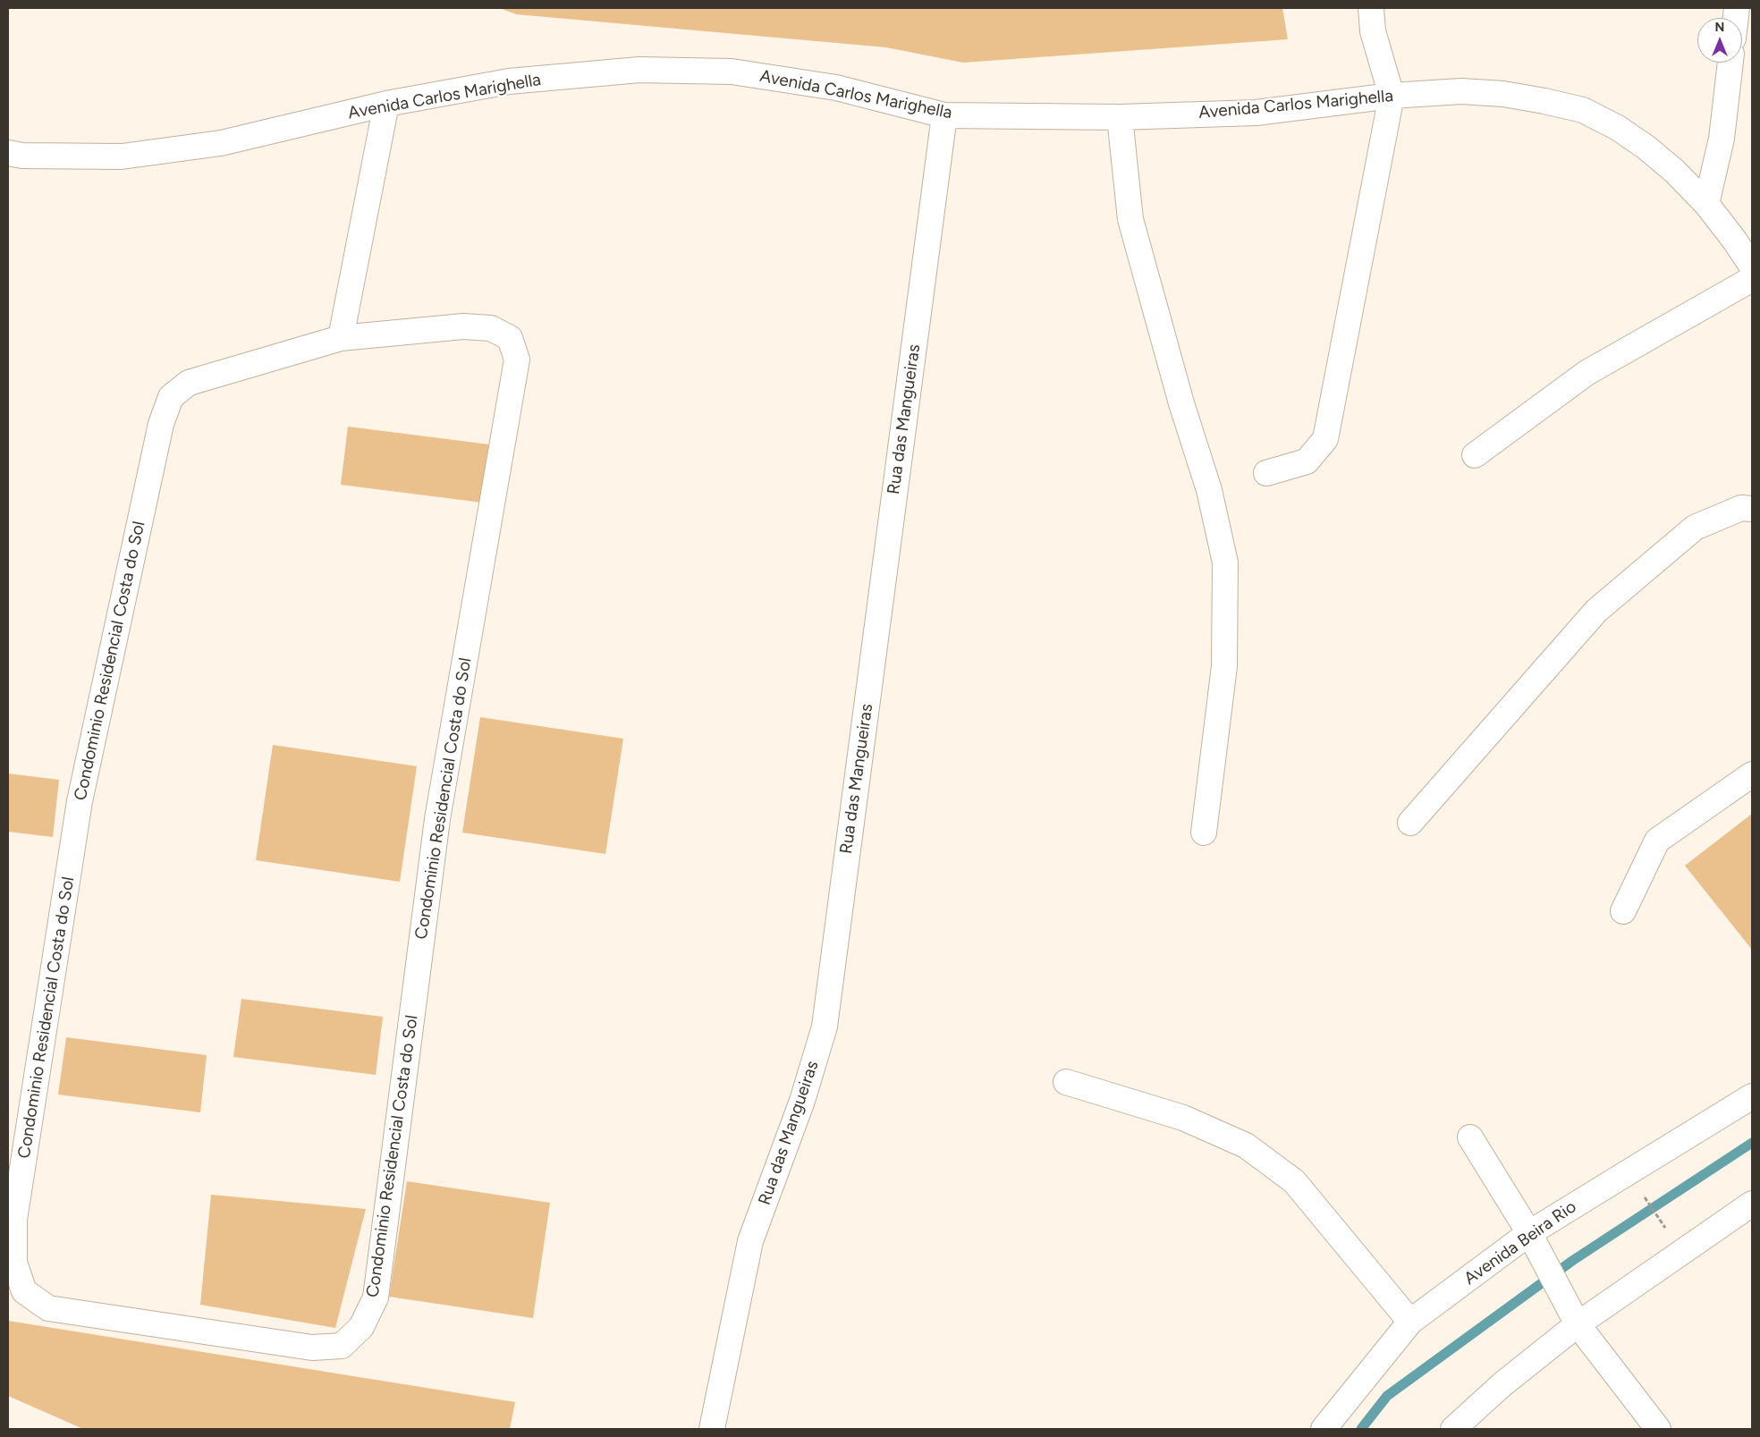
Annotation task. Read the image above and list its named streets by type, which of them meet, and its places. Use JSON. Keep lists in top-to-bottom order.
{
  "streets": {
    "street": [
      "Avenida Carlos Marighella",
      "Rua das Mangueiras",
      "Condominio Residencial Costa do Sol",
      "Avenida Beira Rio"
    ]
  },
  "crossings": [
    ["Avenida Carlos Marighella", "Rua das Mangueiras"]
  ],
  "north": "top"
}
